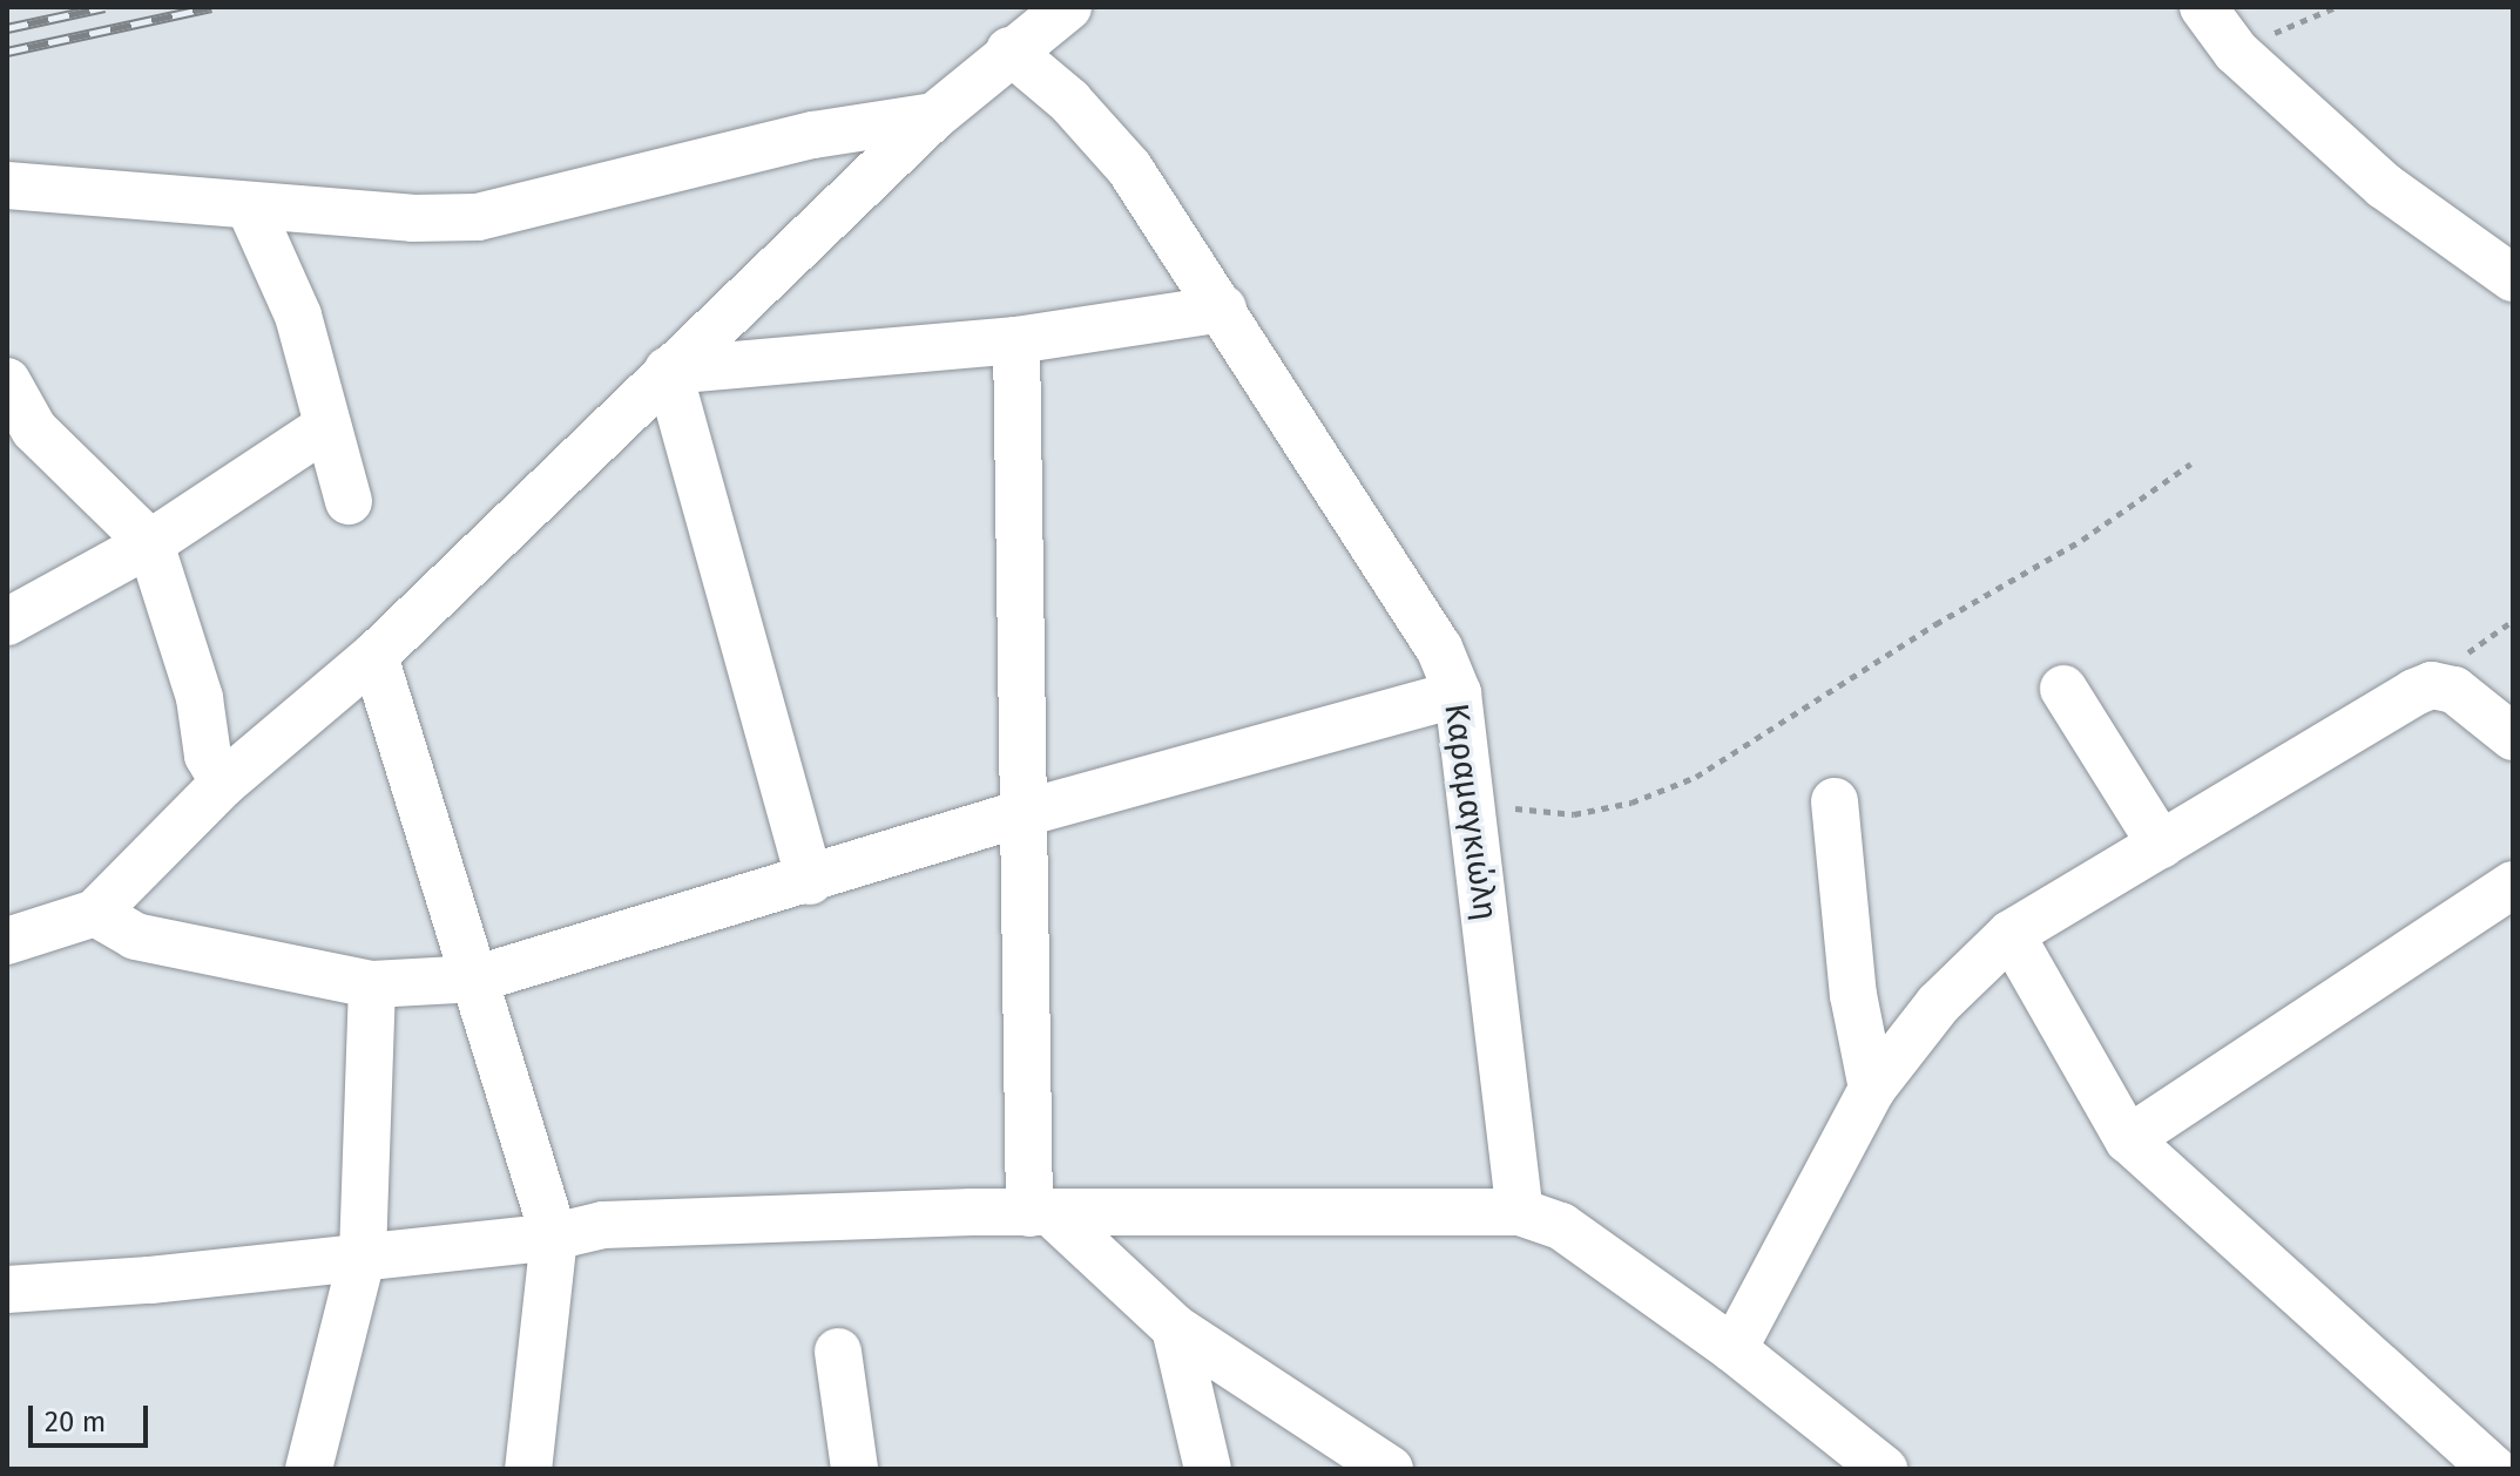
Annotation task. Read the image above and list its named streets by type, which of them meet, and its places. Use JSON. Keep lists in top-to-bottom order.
{
  "streets": {
    "street": ["Καραμαγκιώλη"]
  },
  "scale_bar": "20 m"
}
